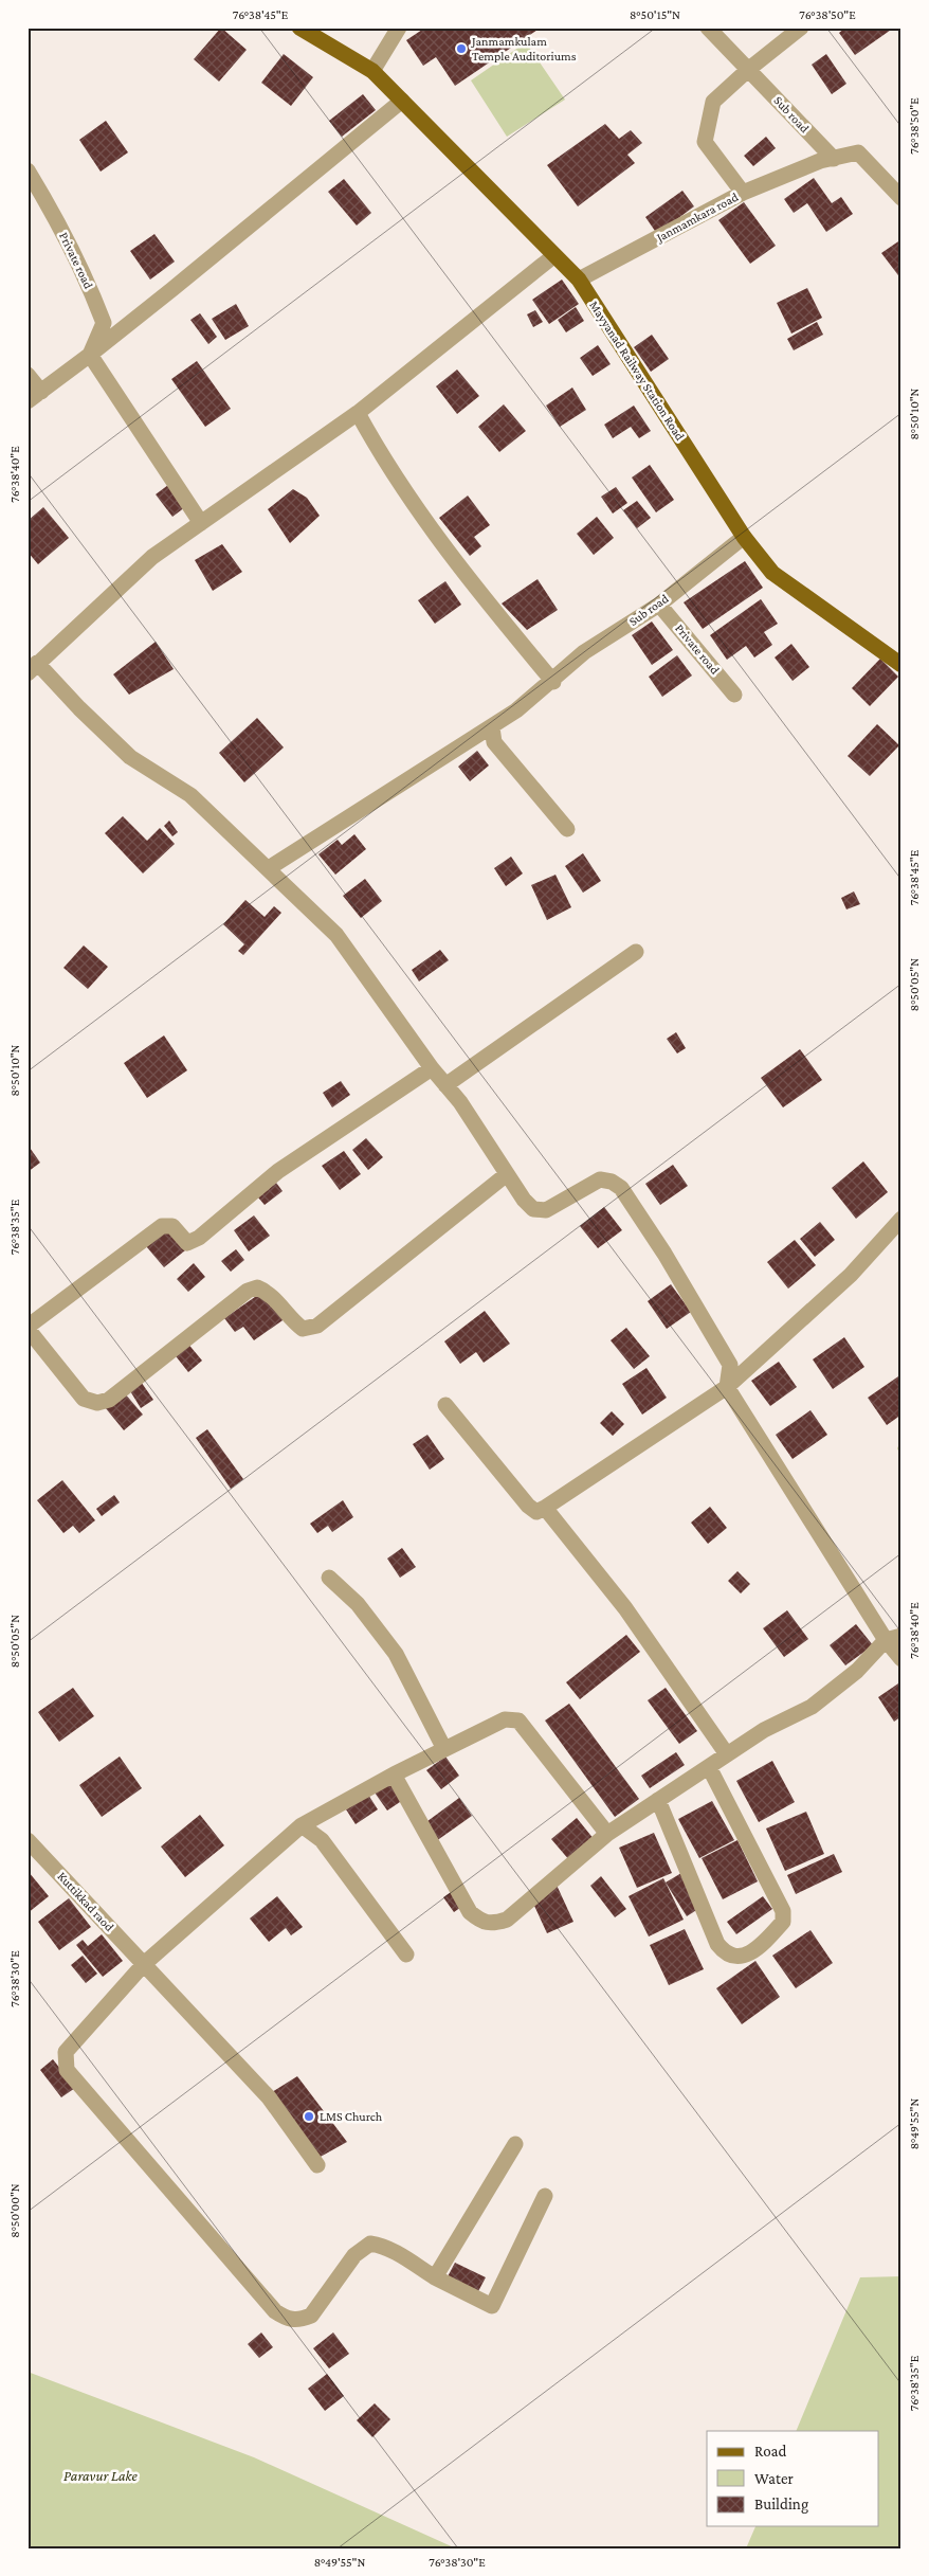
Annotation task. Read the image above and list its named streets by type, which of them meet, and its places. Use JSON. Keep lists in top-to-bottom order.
{
  "streets": {
    "main road": ["Mayyanad Railway Station Road"],
    "street": [
      "Sub road",
      "Janmamkara road",
      "Private road",
      "Kuttikkad raod"
    ]
  },
  "crossings": [
    ["Sub road", "Janmamkara road"],
    ["Sub road", "Private road"],
    ["Sub road", "Mayyanad Railway Station Road"],
    ["Janmamkara road", "Mayyanad Railway Station Road"]
  ],
  "water": ["Paravur Lake"],
  "places": ["Janmamkulam Temple Auditoriums", "LMS Church"],
  "legend": ["Road", "Water", "Building"],
  "coordinates": [
    "76°38'45\"E",
    "8°50'15\"N",
    "76°38'50\"E",
    "8°50'10\"N",
    "76°38'40\"E",
    "8°50'05\"N",
    "76°38'35\"E",
    "76°38'30\"E",
    "8°49'55\"N",
    "8°50'00\"N"
  ]
}
